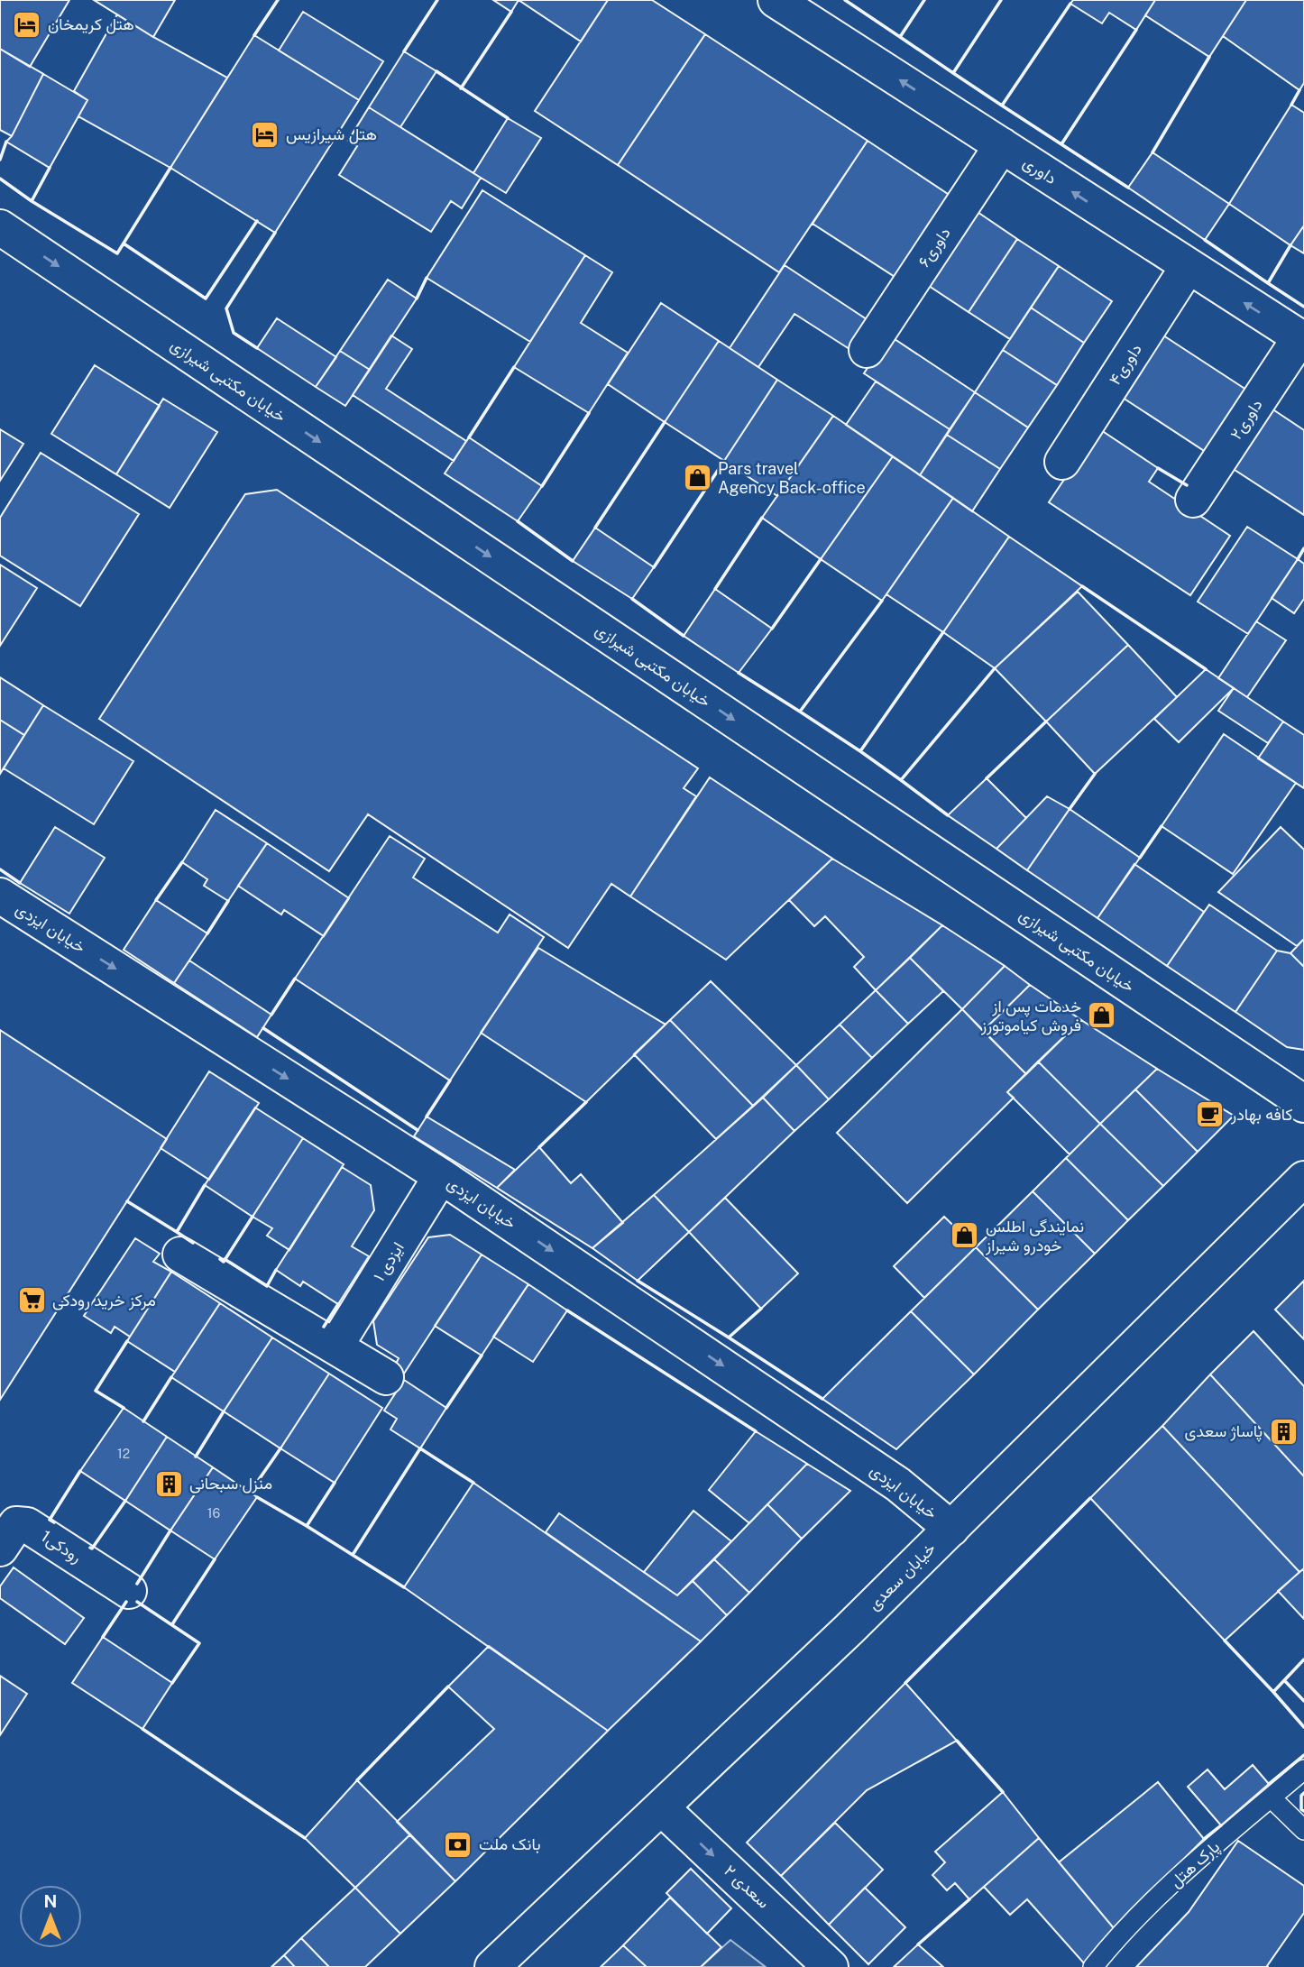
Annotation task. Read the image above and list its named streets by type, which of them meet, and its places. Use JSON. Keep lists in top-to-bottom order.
{
  "streets": {
    "street": [
      "داوری",
      "داوری۶",
      "داوری۴",
      "خیابان مکتبی شیرازی",
      "داوری۲",
      "خیابان ایزدی",
      "ایزدی ۱",
      "1رودکی",
      "خیابان سعدی",
      "سعدی ۲"
    ],
    "lane": ["پارک هتل"]
  },
  "crossings": [
    ["داوری", "داوری۶"],
    ["داوری", "داوری۴"],
    ["داوری", "داوری۲"],
    ["خیابان ایزدی", "ایزدی ۱"],
    ["خیابان ایزدی", "خیابان سعدی"],
    ["خیابان سعدی", "سعدی ۲"]
  ],
  "one_way": [
    "داوری",
    "خیابان مکتبی شیرازی",
    "خیابان ایزدی",
    "سعدی ۲"
  ],
  "places": {
    "hotel": ["هتل کریمخان", "هتل شیرازیس"],
    "shop": ["Pars travel Agency Back-office", "خدمات پس از فروش کیاموتورز", "نمایندگی اطلس خودرو شیراز"],
    "cafe": ["کافه بهادر"],
    "supermarket": ["مرکز خرید رودکی"],
    "building": ["پاساژ سعدی", "منزل سبحانی"],
    "bank": ["بانک ملت"]
  },
  "house_numbers": ["12", "16"],
  "north": "top"
}
